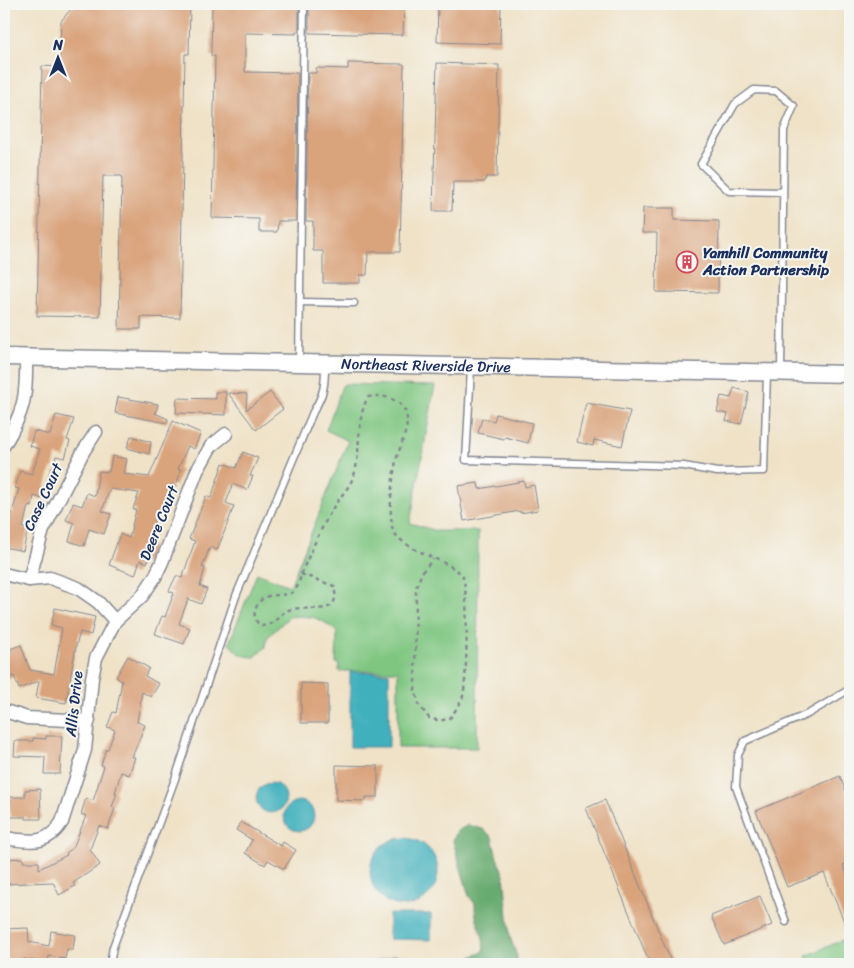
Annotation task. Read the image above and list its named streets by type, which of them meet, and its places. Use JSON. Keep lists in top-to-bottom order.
{
  "streets": {
    "street": [
      "Northeast Riverside Drive",
      "Case Court",
      "Deere Court",
      "Allis Drive"
    ]
  },
  "crossings": [
    ["Deere Court", "Allis Drive"]
  ],
  "places": {
    "building": ["Yamhill Community Action Partnership"]
  },
  "north": "top"
}
